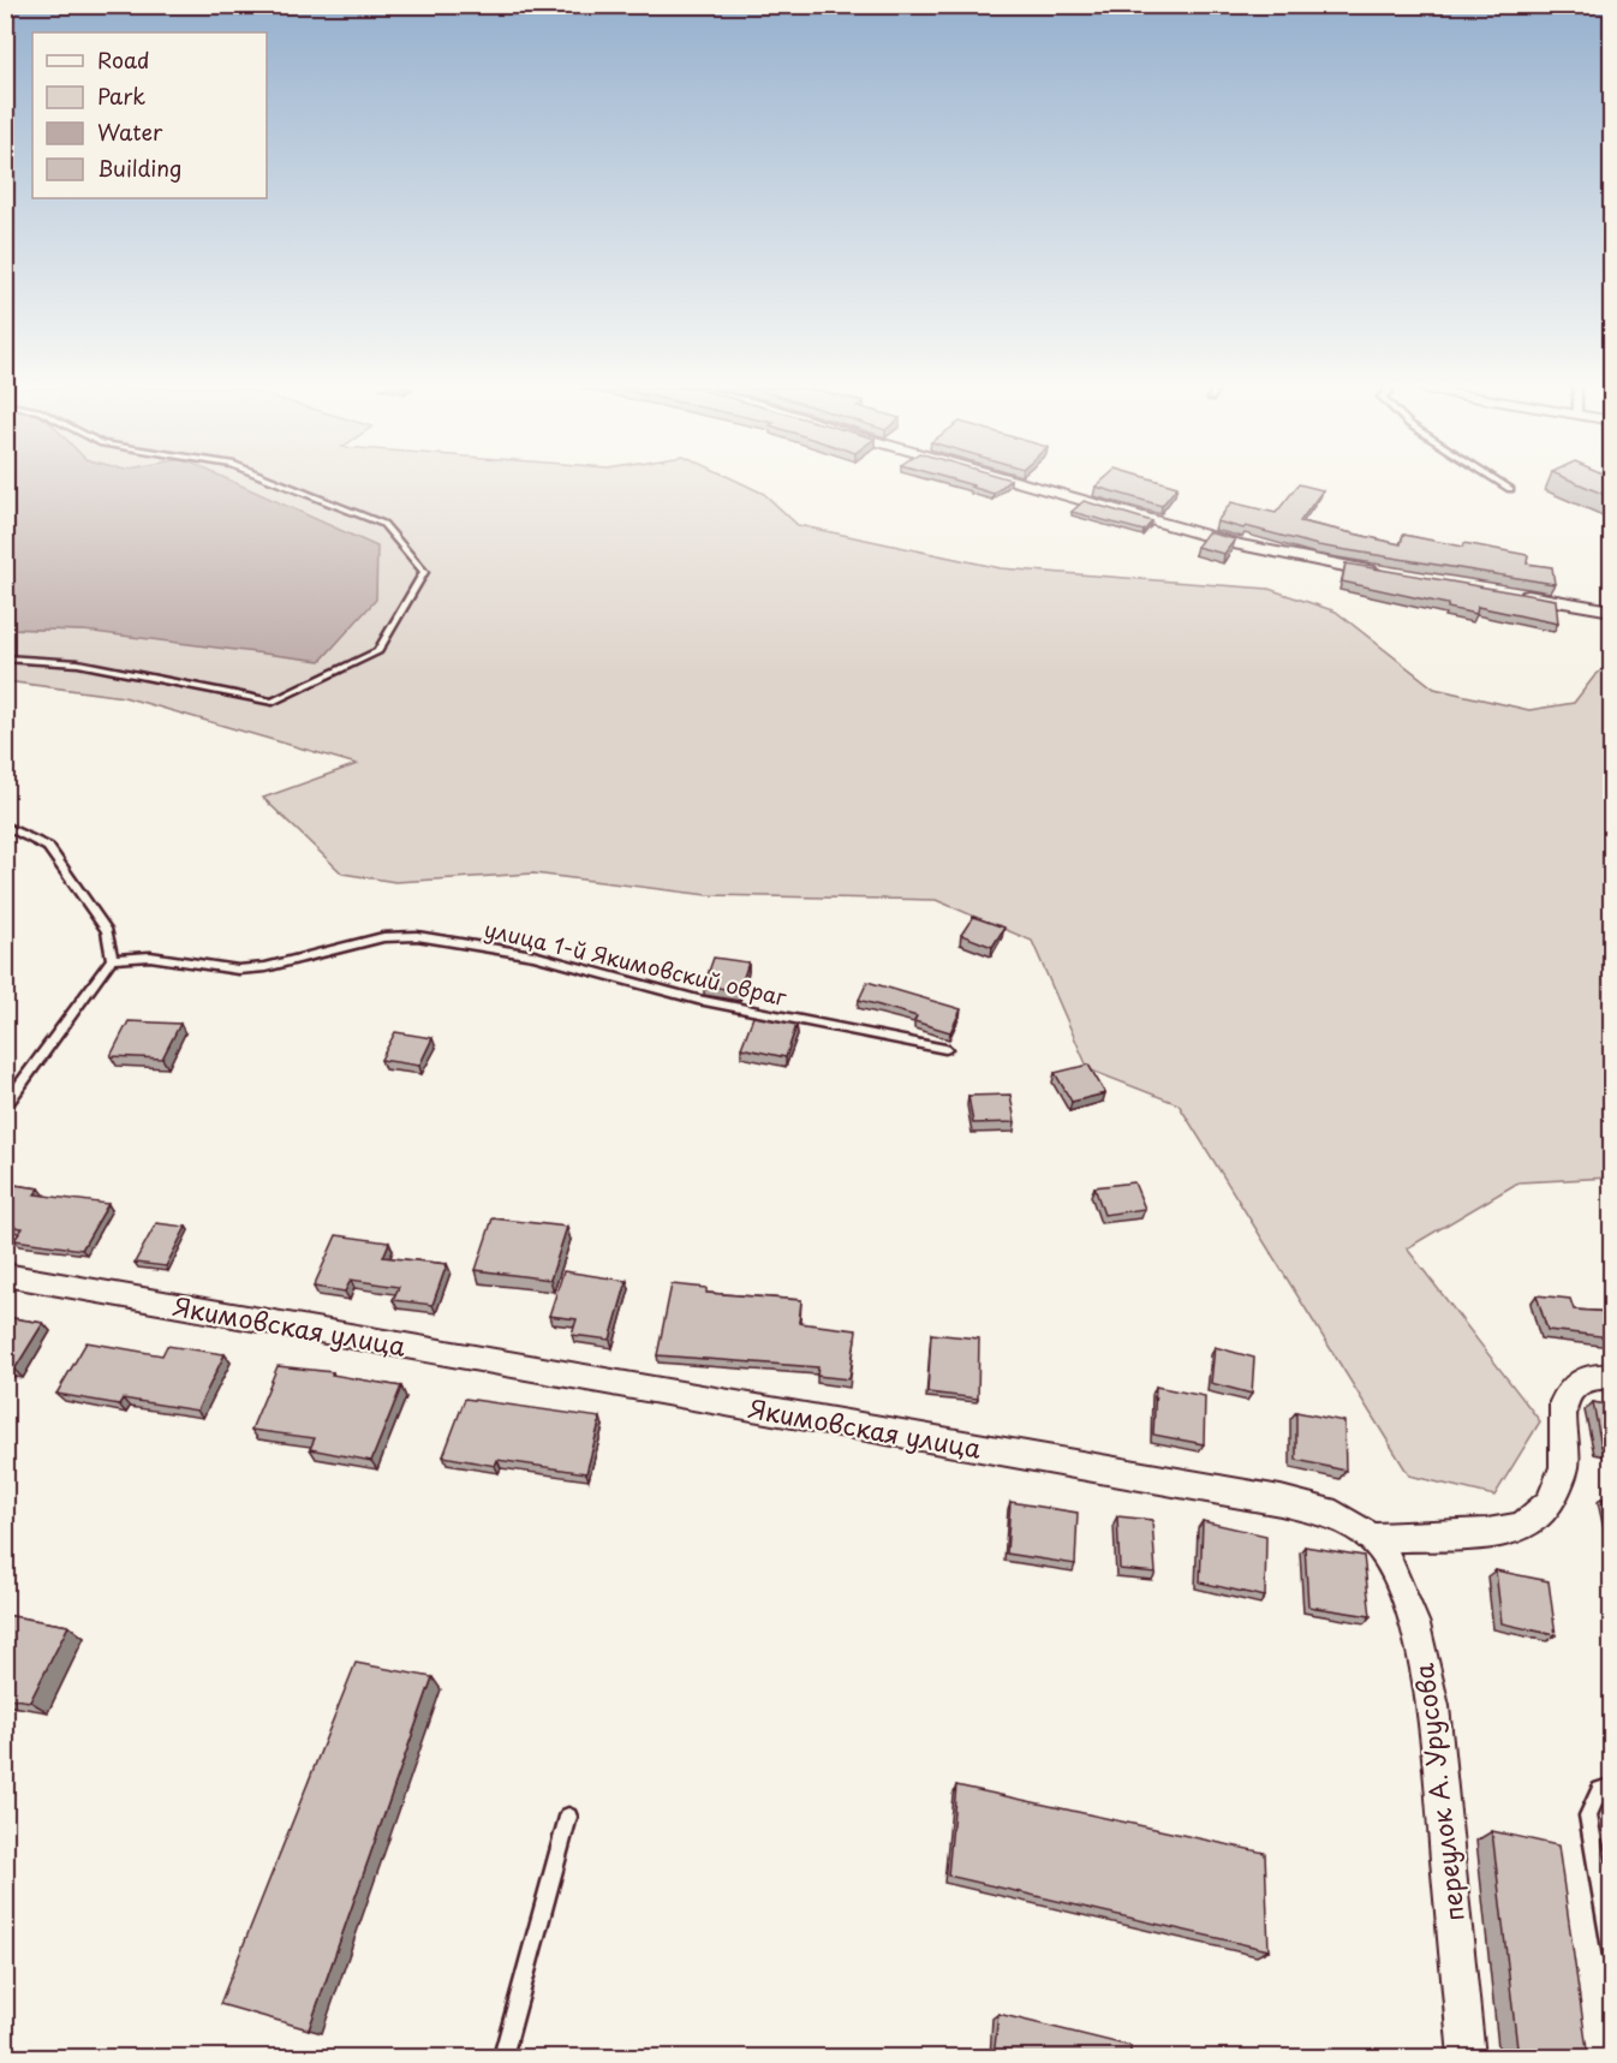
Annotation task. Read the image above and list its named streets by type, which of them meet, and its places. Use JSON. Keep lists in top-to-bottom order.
{
  "streets": {
    "street": ["Якимовская улица", "переулок А. Урусова"],
    "lane": ["улица 1-й Якимовский овраг"]
  },
  "crossings": [
    ["Якимовская улица", "переулок А. Урусова"]
  ],
  "legend": [
    "Road",
    "Park",
    "Water",
    "Building"
  ]
}
